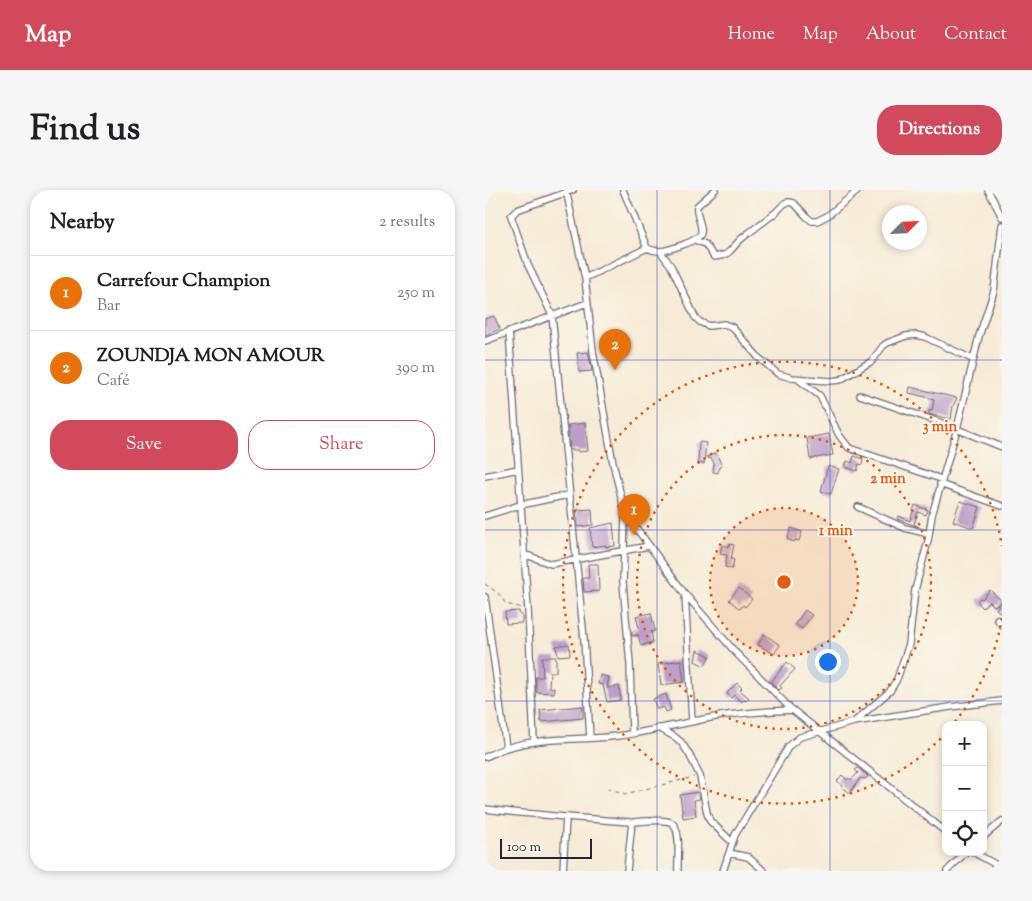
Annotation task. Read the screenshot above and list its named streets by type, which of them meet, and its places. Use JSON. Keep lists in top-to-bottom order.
{
  "scale_bar": "100 m",
  "north": "top right",
  "page": {
    "header": "Map",
    "nav": [
      "Home",
      "Map",
      "About",
      "Contact"
    ],
    "title": "Find us",
    "buttons": [
      "Directions",
      ["Save", "Share"]
    ],
    "heading": ["Nearby", "2 results"],
    "list": [
      {
        "mark": "1",
        "name": "Carrefour Champion",
        "note": "Bar",
        "value": "250 m"
      },
      {
        "mark": "2",
        "name": "ZOUNDJA MON AMOUR",
        "note": "Café",
        "value": "390 m"
      }
    ],
    "pins": ["2", "1"],
    "map_buttons": ["+", "−"],
    "scale": "100 m"
  },
  "rings": ["3 min", "2 min", "1 min"]
}
